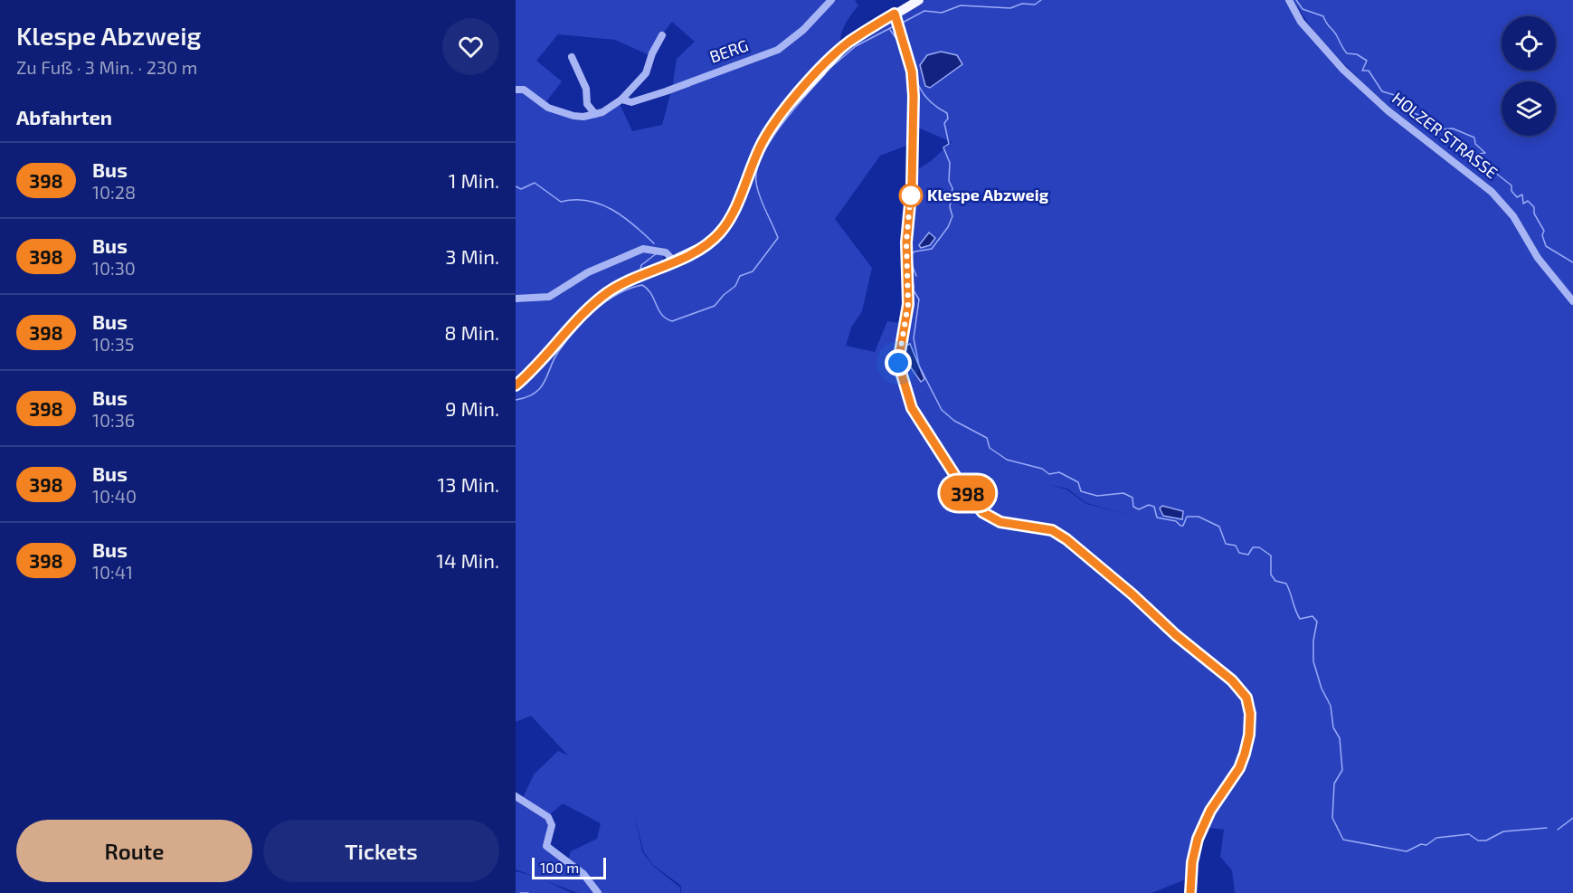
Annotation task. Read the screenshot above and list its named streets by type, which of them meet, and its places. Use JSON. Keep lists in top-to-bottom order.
{
  "streets": {
    "street": ["BERG", "HOLZER STRASSE"]
  },
  "places": ["Klespe Abzweig"],
  "lines": ["bus line 398"],
  "scale_bar": "100 m",
  "page": {
    "heading": [
      ["Klespe Abzweig", "Zu Fuß · 3 Min. · 230 m"],
      "Abfahrten"
    ],
    "on_map": "398",
    "list": [
      {
        "mark": "398",
        "name": "Bus",
        "note": "10:28",
        "value": "1 Min."
      },
      {
        "mark": "398",
        "name": "Bus",
        "note": "10:30",
        "value": "3 Min."
      },
      {
        "mark": "398",
        "name": "Bus",
        "note": "10:35",
        "value": "8 Min."
      },
      {
        "mark": "398",
        "name": "Bus",
        "note": "10:36",
        "value": "9 Min."
      },
      {
        "mark": "398",
        "name": "Bus",
        "note": "10:40",
        "value": "13 Min."
      },
      {
        "mark": "398",
        "name": "Bus",
        "note": "10:41",
        "value": "14 Min."
      }
    ],
    "buttons": ["Route", "Tickets"],
    "scale": "100 m"
  }
}
